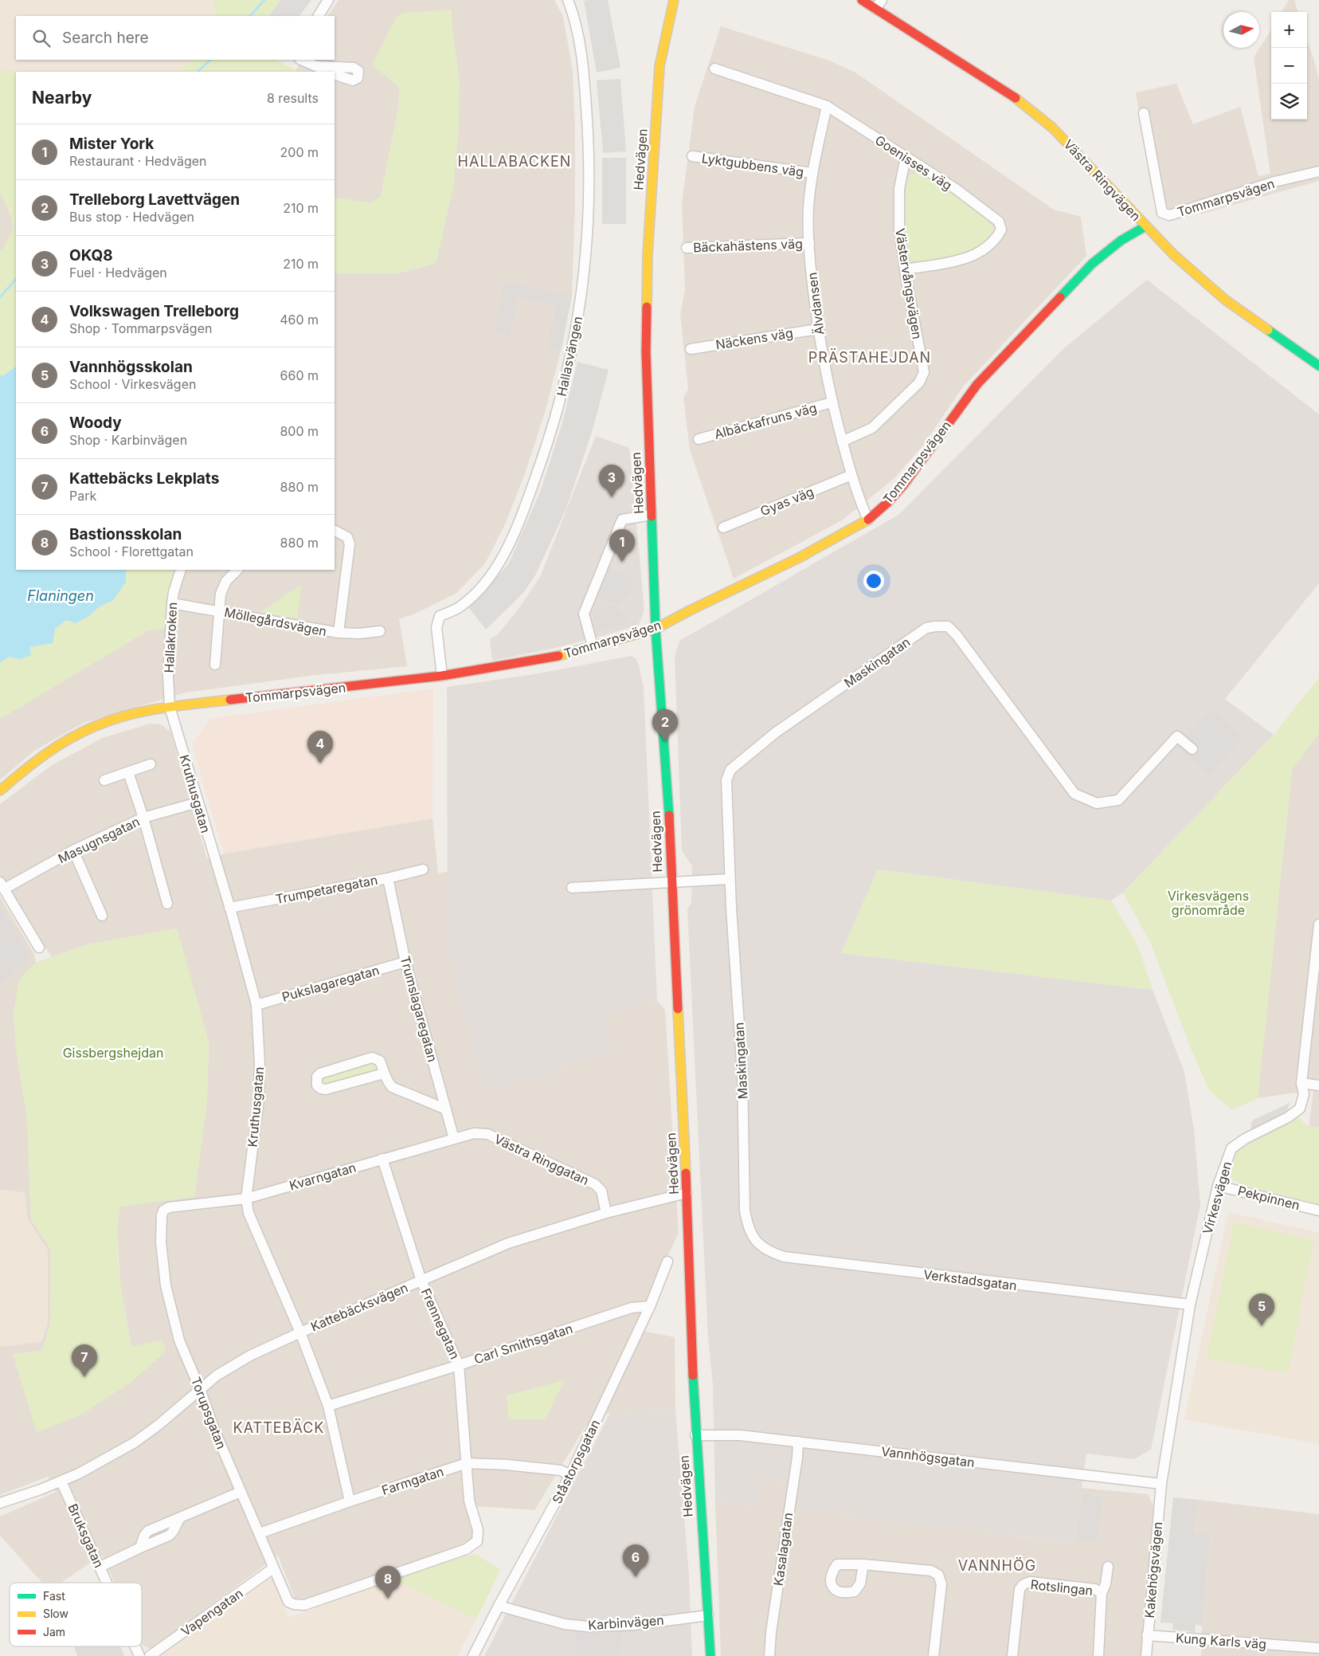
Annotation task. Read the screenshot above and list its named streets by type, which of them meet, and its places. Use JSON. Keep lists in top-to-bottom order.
{
  "streets": {
    "main road": ["Hedvägen", "Västra Ringvägen", "Tommarpsvägen"],
    "street": [
      "Goenisses väg",
      "Lyktgubbens väg",
      "Bäckahästens väg",
      "Västervångsvägen",
      "Älvdansen",
      "Näckens väg",
      "Hallasvängen",
      "Albäckafruns väg",
      "Gyas väg",
      "Möllegårdsvägen",
      "Hallakroken",
      "Maskingatan",
      "Kruthusgatan",
      "Masugnsgatan",
      "Trumpetaregatan",
      "Pukslagaregatan",
      "Trumslagaregatan",
      "Västra Ringgatan",
      "Kvarngatan",
      "Virkesvägen",
      "Pekpinnen",
      "Verkstadsgatan",
      "Kattebäcksvägen",
      "Frennegatan",
      "Carl Smithsgatan",
      "Torupsgatan",
      "Vannhögsgatan",
      "Ståstorpsgatan",
      "Farmgatan",
      "Bruksgatan",
      "Kasalagatan",
      "Kakehögsvägen",
      "Rotslingan",
      "Vapengatan",
      "Karbinvägen",
      "Kung Karls väg"
    ]
  },
  "crossings": [
    ["Hedvägen", "Tommarpsvägen"],
    ["Hedvägen", "Kattebäcksvägen"],
    ["Hedvägen", "Vannhögsgatan"],
    ["Hedvägen", "Karbinvägen"],
    ["Goenisses väg", "Västervångsvägen"],
    ["Goenisses väg", "Älvdansen"],
    ["Lyktgubbens väg", "Älvdansen"],
    ["Västra Ringvägen", "Tommarpsvägen"],
    ["Tommarpsvägen", "Älvdansen"],
    ["Tommarpsvägen", "Hallasvängen"],
    ["Tommarpsvägen", "Hallakroken"],
    ["Tommarpsvägen", "Kruthusgatan"],
    ["Bäckahästens väg", "Älvdansen"],
    ["Västervångsvägen", "Älvdansen"],
    ["Älvdansen", "Näckens väg"],
    ["Älvdansen", "Albäckafruns väg"],
    ["Älvdansen", "Gyas väg"],
    ["Möllegårdsvägen", "Hallakroken"],
    ["Hallakroken", "Kruthusgatan"],
    ["Maskingatan", "Verkstadsgatan"],
    ["Kruthusgatan", "Masugnsgatan"],
    ["Kruthusgatan", "Trumpetaregatan"],
    ["Kruthusgatan", "Pukslagaregatan"],
    ["Kruthusgatan", "Kvarngatan"],
    ["Kruthusgatan", "Kattebäcksvägen"],
    ["Kruthusgatan", "Carl Smithsgatan"],
    ["Kruthusgatan", "Farmgatan"],
    ["Trumpetaregatan", "Trumslagaregatan"],
    ["Pukslagaregatan", "Trumslagaregatan"],
    ["Trumslagaregatan", "Kvarngatan"],
    ["Västra Ringgatan", "Kvarngatan"],
    ["Västra Ringgatan", "Kattebäcksvägen"],
    ["Kvarngatan", "Frennegatan"],
    ["Kvarngatan", "Torupsgatan"],
    ["Virkesvägen", "Pekpinnen"],
    ["Virkesvägen", "Verkstadsgatan"],
    ["Virkesvägen", "Vannhögsgatan"],
    ["Virkesvägen", "Kakehögsvägen"],
    ["Kattebäcksvägen", "Frennegatan"],
    ["Kattebäcksvägen", "Torupsgatan"],
    ["Kattebäcksvägen", "Bruksgatan"],
    ["Frennegatan", "Carl Smithsgatan"],
    ["Frennegatan", "Torupsgatan"],
    ["Frennegatan", "Farmgatan"],
    ["Carl Smithsgatan", "Ståstorpsgatan"],
    ["Torupsgatan", "Farmgatan"],
    ["Torupsgatan", "Vapengatan"],
    ["Vannhögsgatan", "Kasalagatan"],
    ["Vannhögsgatan", "Kakehögsvägen"],
    ["Ståstorpsgatan", "Farmgatan"],
    ["Ståstorpsgatan", "Karbinvägen"],
    ["Kakehögsvägen", "Kung Karls väg"]
  ],
  "districts": [
    "HALLABACKEN",
    "PRÄSTAHEJDAN",
    "KATTEBÄCK",
    "VANNHÖG"
  ],
  "water": ["Flaningen"],
  "parks": ["Virkesvägens grönområde", "Gissbergshejdan"],
  "legend": ["Fast", "Slow", "Jam"],
  "north": "right",
  "page": {
    "map_buttons": ["+", "−"],
    "search": "Search here",
    "heading": ["Nearby", "8 results"],
    "list": [
      {
        "mark": "1",
        "name": "Mister York",
        "note": "Restaurant · Hedvägen",
        "value": "200 m"
      },
      {
        "mark": "2",
        "name": "Trelleborg Lavettvägen",
        "note": "Bus stop · Hedvägen",
        "value": "210 m"
      },
      {
        "mark": "3",
        "name": "OKQ8",
        "note": "Fuel · Hedvägen",
        "value": "210 m"
      },
      {
        "mark": "4",
        "name": "Volkswagen Trelleborg",
        "note": "Shop · Tommarpsvägen",
        "value": "460 m"
      },
      {
        "mark": "5",
        "name": "Vannhögsskolan",
        "note": "School · Virkesvägen",
        "value": "660 m"
      },
      {
        "mark": "6",
        "name": "Woody",
        "note": "Shop · Karbinvägen",
        "value": "800 m"
      },
      {
        "mark": "7",
        "name": "Kattebäcks Lekplats",
        "note": "Park",
        "value": "880 m"
      },
      {
        "mark": "8",
        "name": "Bastionsskolan",
        "note": "School · Florettgatan",
        "value": "880 m"
      }
    ],
    "pins": [
      "3",
      "1",
      "2",
      "4",
      "5",
      "7",
      "6",
      "8"
    ]
  }
}
